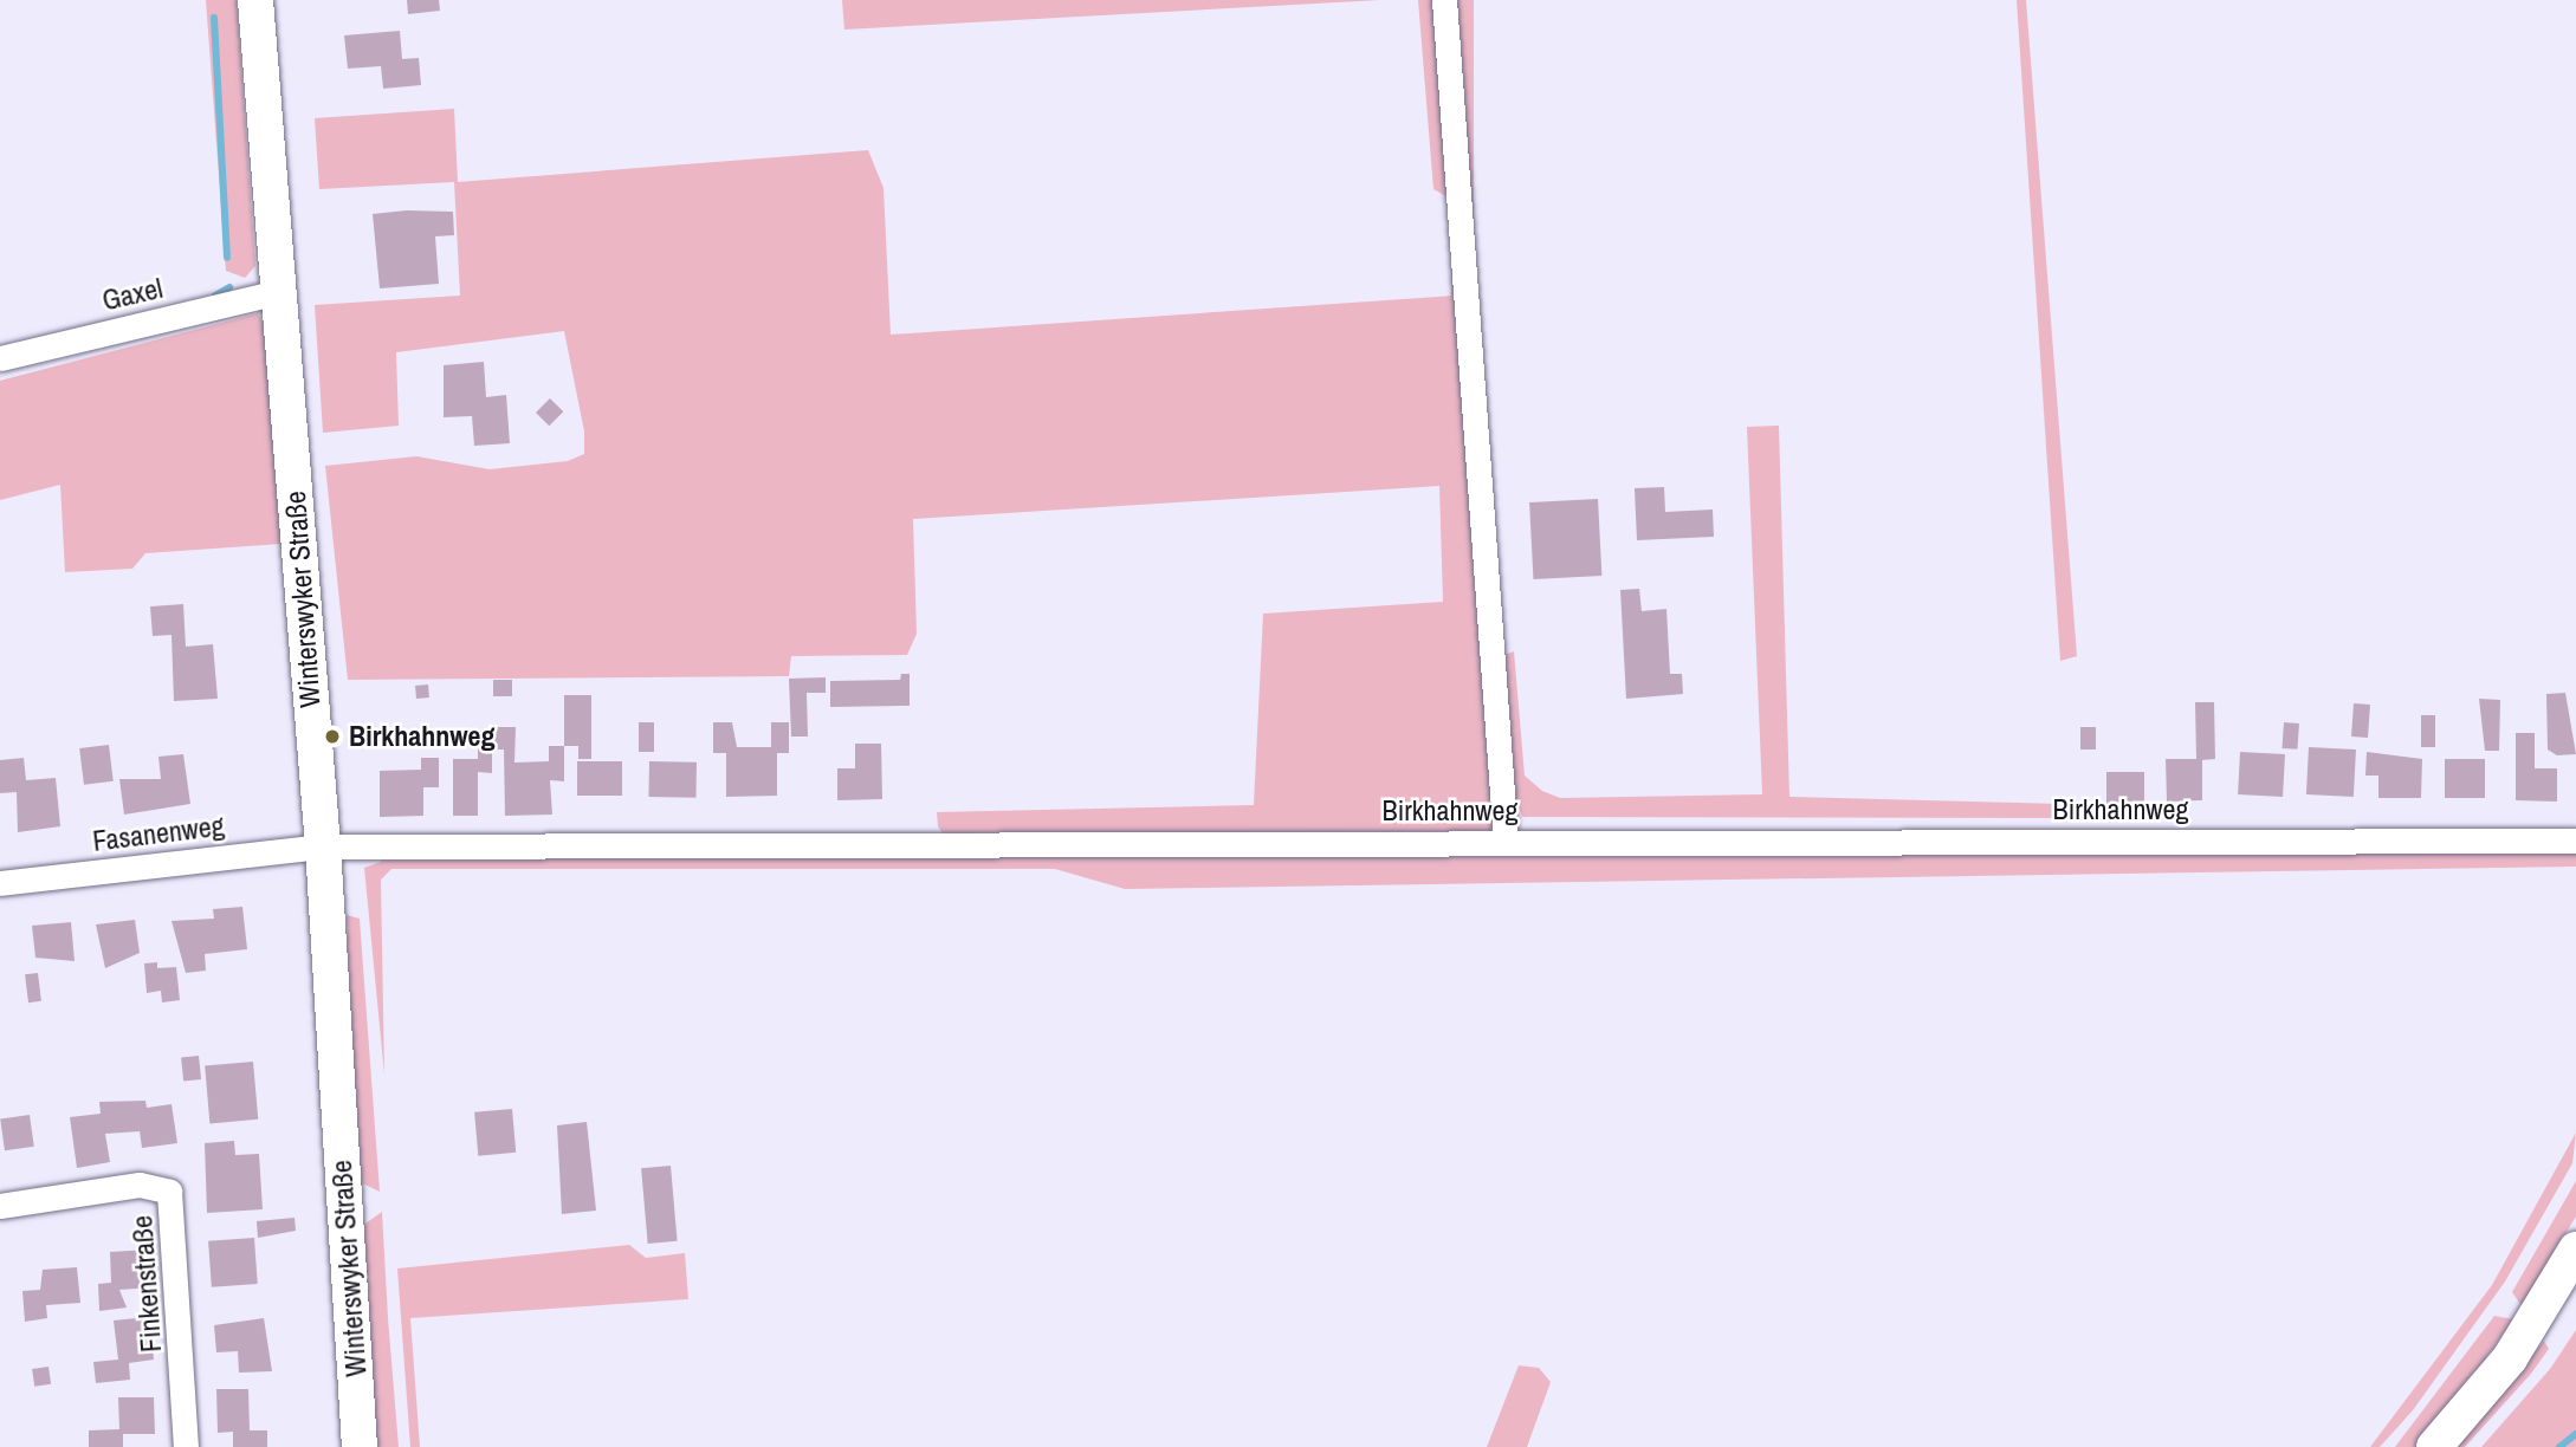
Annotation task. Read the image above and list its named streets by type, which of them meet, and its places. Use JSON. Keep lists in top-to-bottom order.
{
  "streets": {
    "street": [
      "Gaxel",
      "Winterswyker Straße",
      "Birkhahnweg",
      "Fasanenweg",
      "Finkenstraße"
    ]
  },
  "crossings": [
    ["Gaxel", "Winterswyker Straße"],
    ["Winterswyker Straße", "Birkhahnweg"],
    ["Winterswyker Straße", "Fasanenweg"],
    ["Birkhahnweg", "Fasanenweg"]
  ],
  "places": ["Birkhahnweg"]
}
